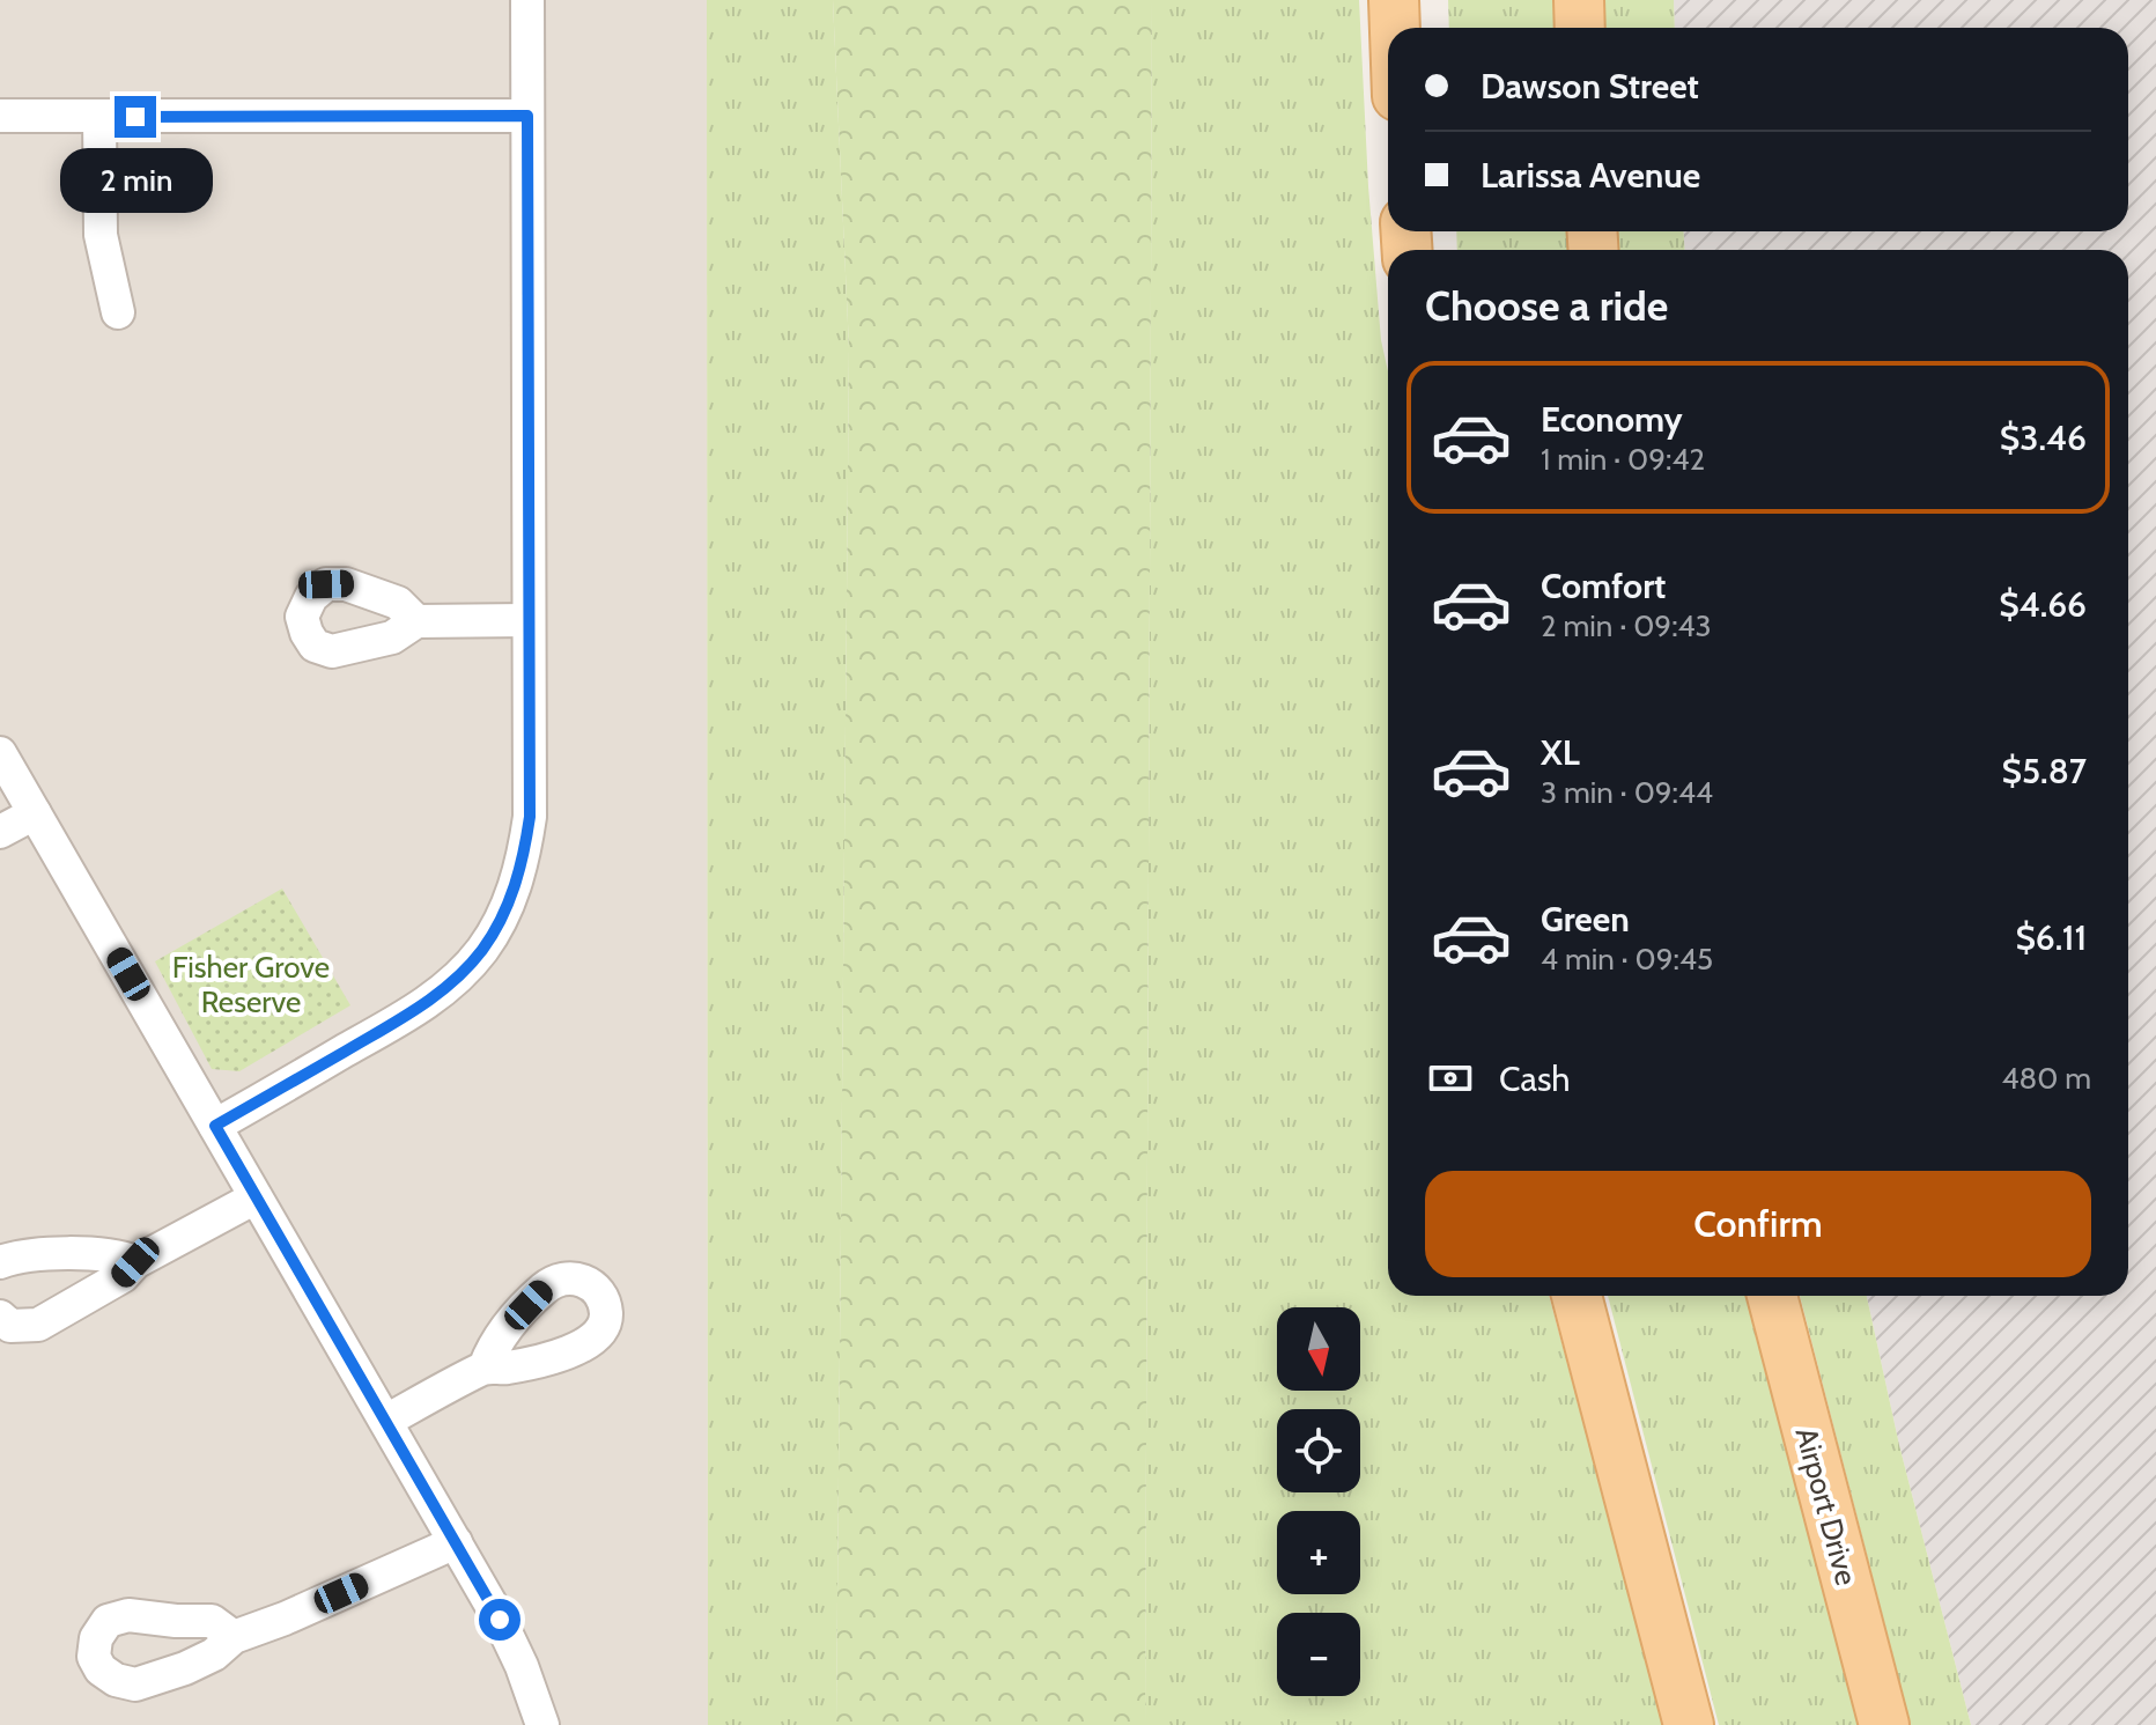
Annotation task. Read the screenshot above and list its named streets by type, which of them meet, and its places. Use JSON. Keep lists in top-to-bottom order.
{
  "streets": {
    "main road": ["Airport Drive"]
  },
  "parks": ["Fisher Grove Reserve"],
  "north": "bottom",
  "page": {
    "banner": ["Dawson Street", "Larissa Avenue"],
    "bubble": "2 min",
    "heading": "Choose a ride",
    "list": [
      {
        "name": "Economy",
        "note": "1 min · 09:42",
        "value": "$3.46"
      },
      {
        "name": "Comfort",
        "note": "2 min · 09:43",
        "value": "$4.66"
      },
      {
        "name": "XL",
        "note": "3 min · 09:44",
        "value": "$5.87"
      },
      {
        "name": "Green",
        "note": "4 min · 09:45",
        "value": "$6.11"
      }
    ],
    "pay": ["Cash", "480 m"],
    "buttons": "Confirm",
    "map_buttons": ["+", "−"]
  }
}
